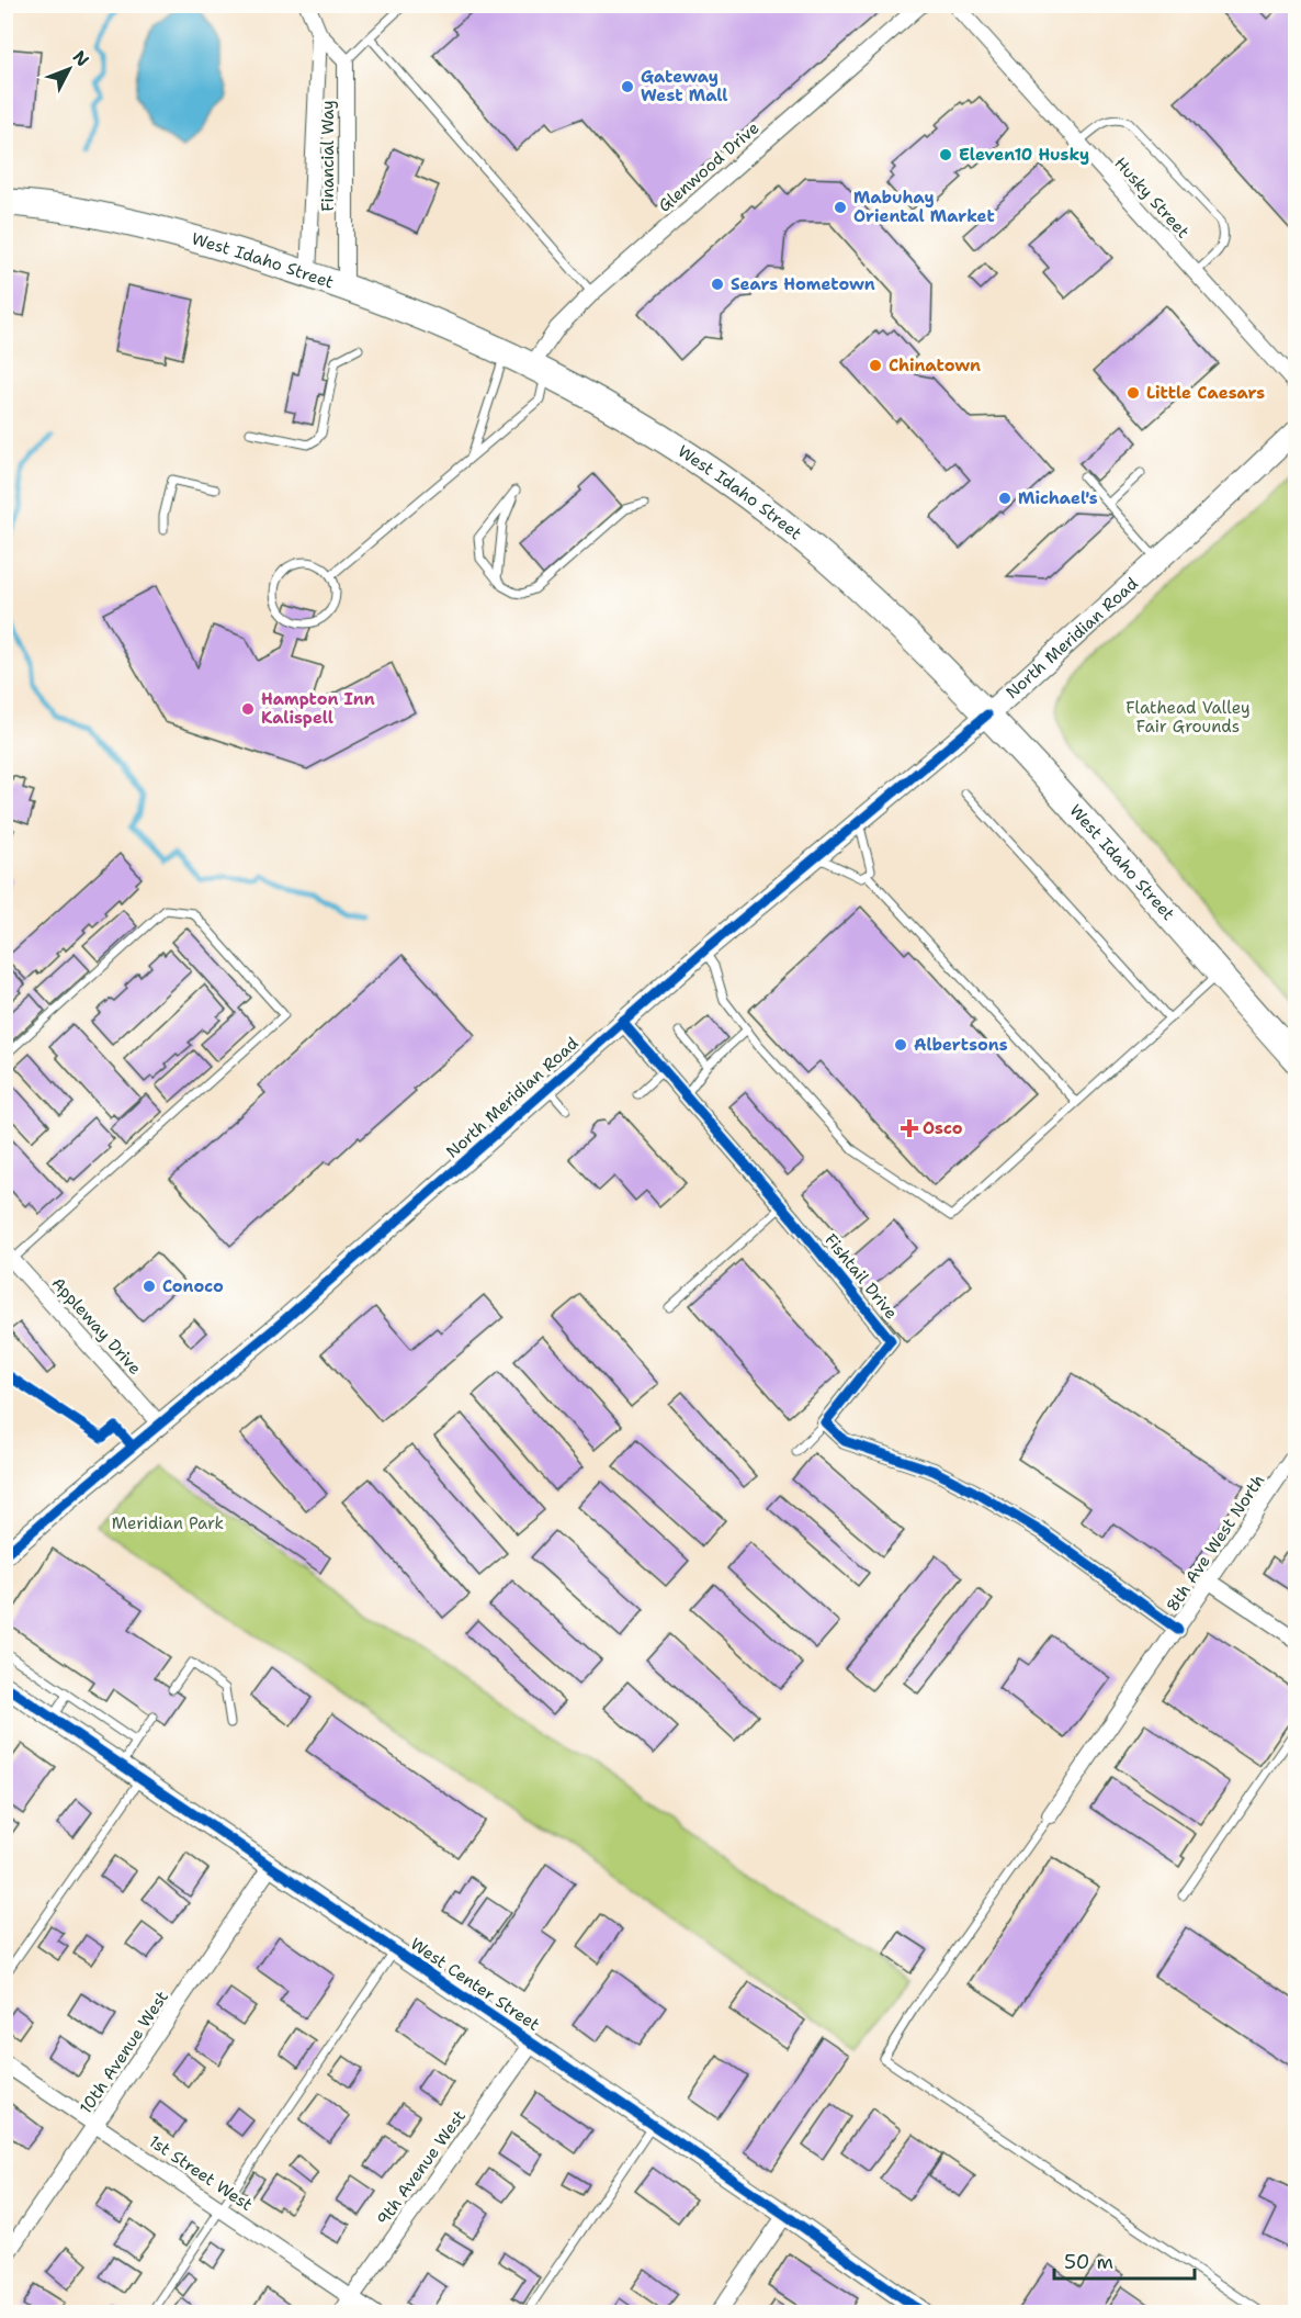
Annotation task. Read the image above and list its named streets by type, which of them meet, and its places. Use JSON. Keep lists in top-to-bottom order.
{
  "streets": {
    "highway": ["West Idaho Street"],
    "main road": ["North Meridian Road"],
    "street": [
      "Financial Way",
      "Glenwood Drive",
      "Husky Street",
      "Fishtail Drive",
      "Appleway Drive",
      "8th Ave West North",
      "West Center Street",
      "10th Avenue West",
      "9th Avenue West",
      "1st Street West"
    ]
  },
  "crossings": [
    ["Financial Way", "West Idaho Street"],
    ["Glenwood Drive", "West Idaho Street"],
    ["West Idaho Street", "North Meridian Road"],
    ["North Meridian Road", "Fishtail Drive"],
    ["North Meridian Road", "Appleway Drive"],
    ["West Center Street", "10th Avenue West"],
    ["West Center Street", "9th Avenue West"],
    ["10th Avenue West", "1st Street West"],
    ["9th Avenue West", "1st Street West"]
  ],
  "parks": ["Flathead Valley Fair Grounds", "Meridian Park"],
  "places": {
    "other": [
      "Gateway West Mall",
      "Eleven10 Husky",
      "Mabuhay Oriental Market",
      "Sears Hometown",
      "Chinatown",
      "Little Caesars",
      "Michael's",
      "Hampton Inn Kalispell",
      "Albertsons",
      "Conoco"
    ],
    "health": ["Osco"]
  },
  "scale_bar": "50 m",
  "north": "top right"
}
